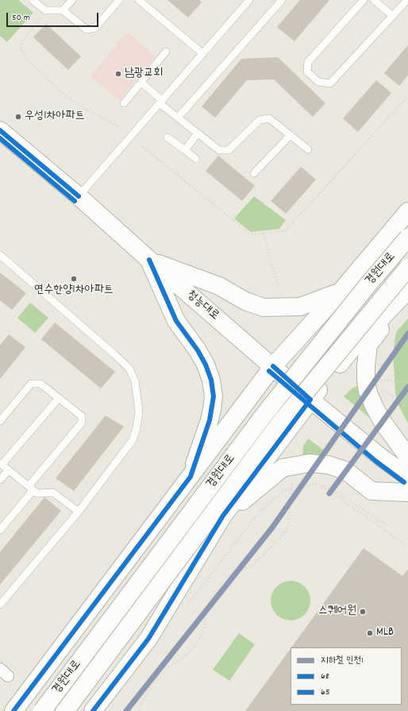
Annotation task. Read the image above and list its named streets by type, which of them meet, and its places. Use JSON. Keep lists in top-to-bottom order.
{
  "streets": {
    "main road": ["경원대로", "청능대로"]
  },
  "places": [
    "남광교회",
    "우성1차아파트",
    "연수한양1차아파트",
    "스퀘어원",
    "MLB"
  ],
  "lines": ["transit line 68", "transit line 65", "metro line 인천1"],
  "legend": ["지하철 인천1", "68", "65"],
  "scale_bar": "50 m"
}
